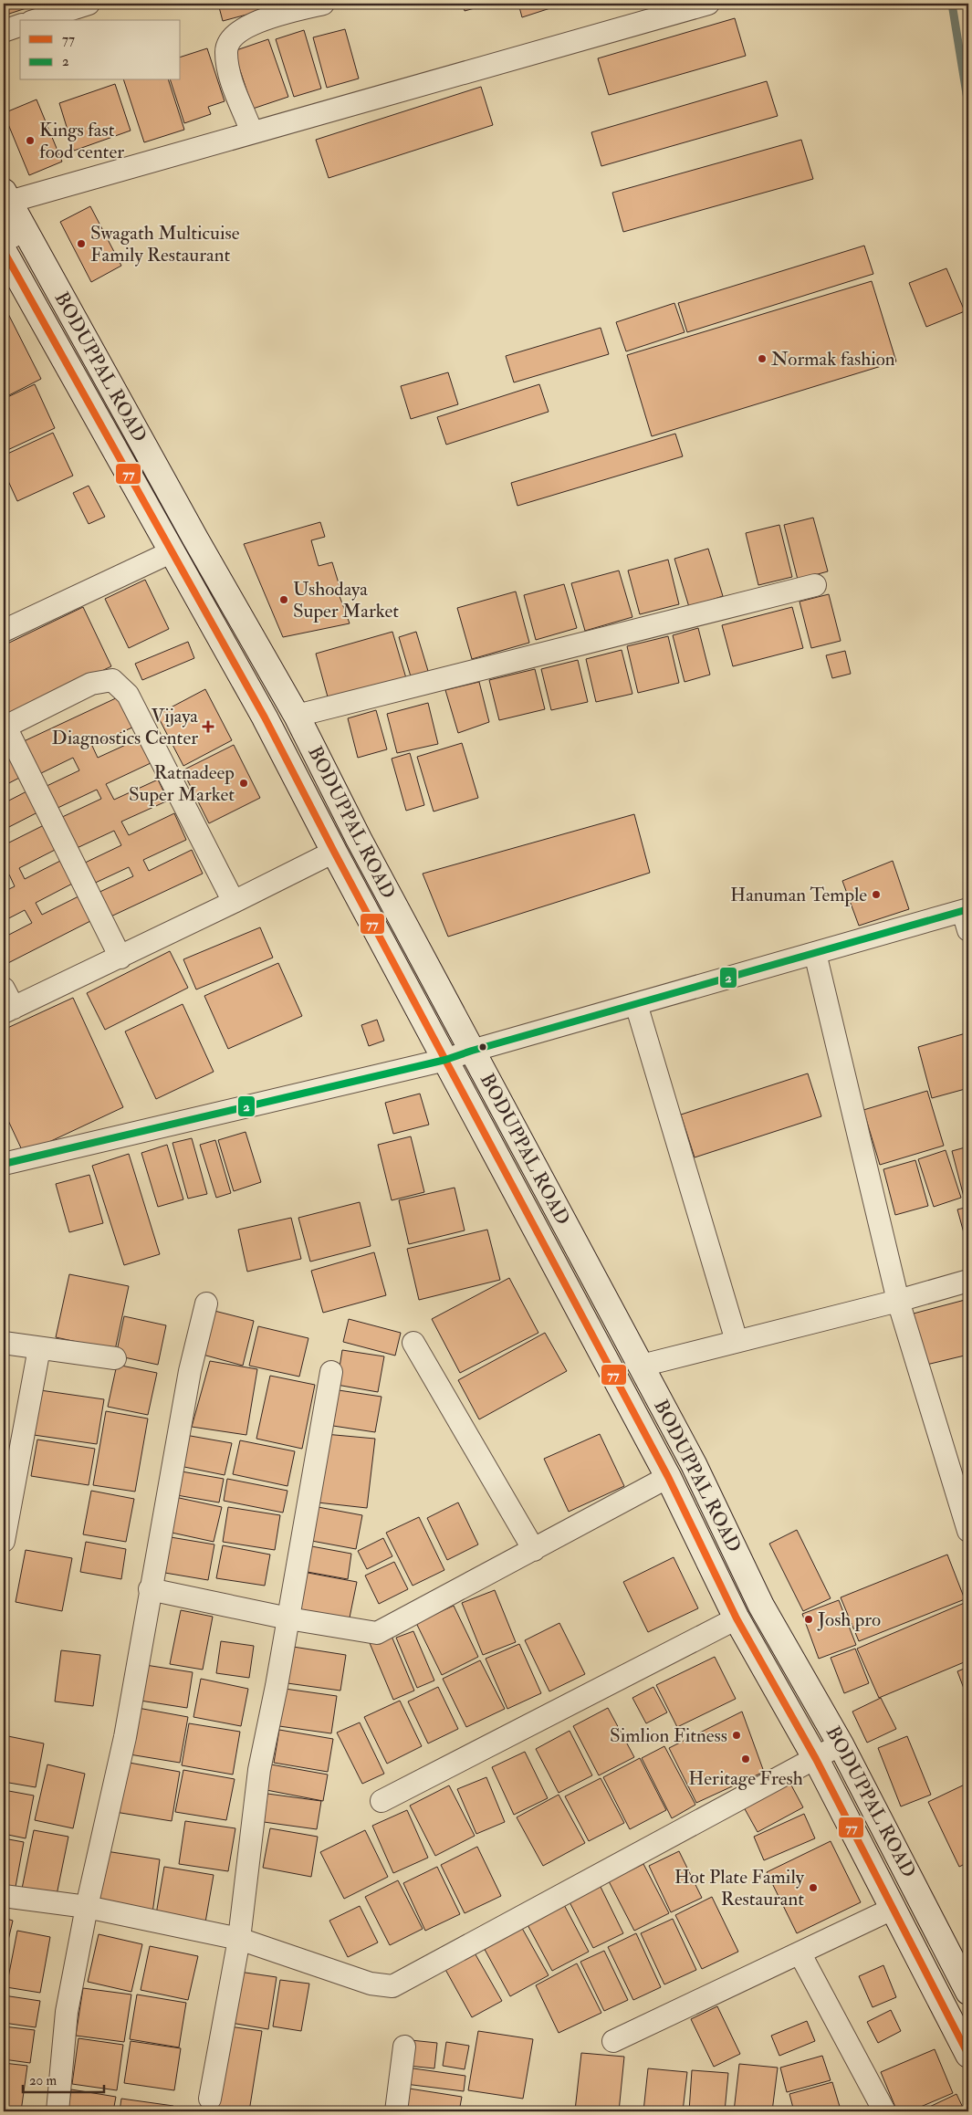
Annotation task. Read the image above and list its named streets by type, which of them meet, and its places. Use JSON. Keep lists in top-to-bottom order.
{
  "streets": {
    "street": ["BODUPPAL ROAD"]
  },
  "places": {
    "other": [
      "Kings fast food center",
      "Swagath Multicuise Family Restaurant",
      "Normak fashion",
      "Ushodaya Super Market",
      "Ratnadeep Super Market",
      "Hanuman Temple",
      "Josh pro",
      "Simlion Fitness",
      "Heritage Fresh",
      "Hot Plate Family Restaurant"
    ],
    "health": ["Vijaya Diagnostics Center"]
  },
  "lines": ["transit line 77", "transit line 2"],
  "legend": ["77", "2"],
  "scale_bar": "20 m"
}
